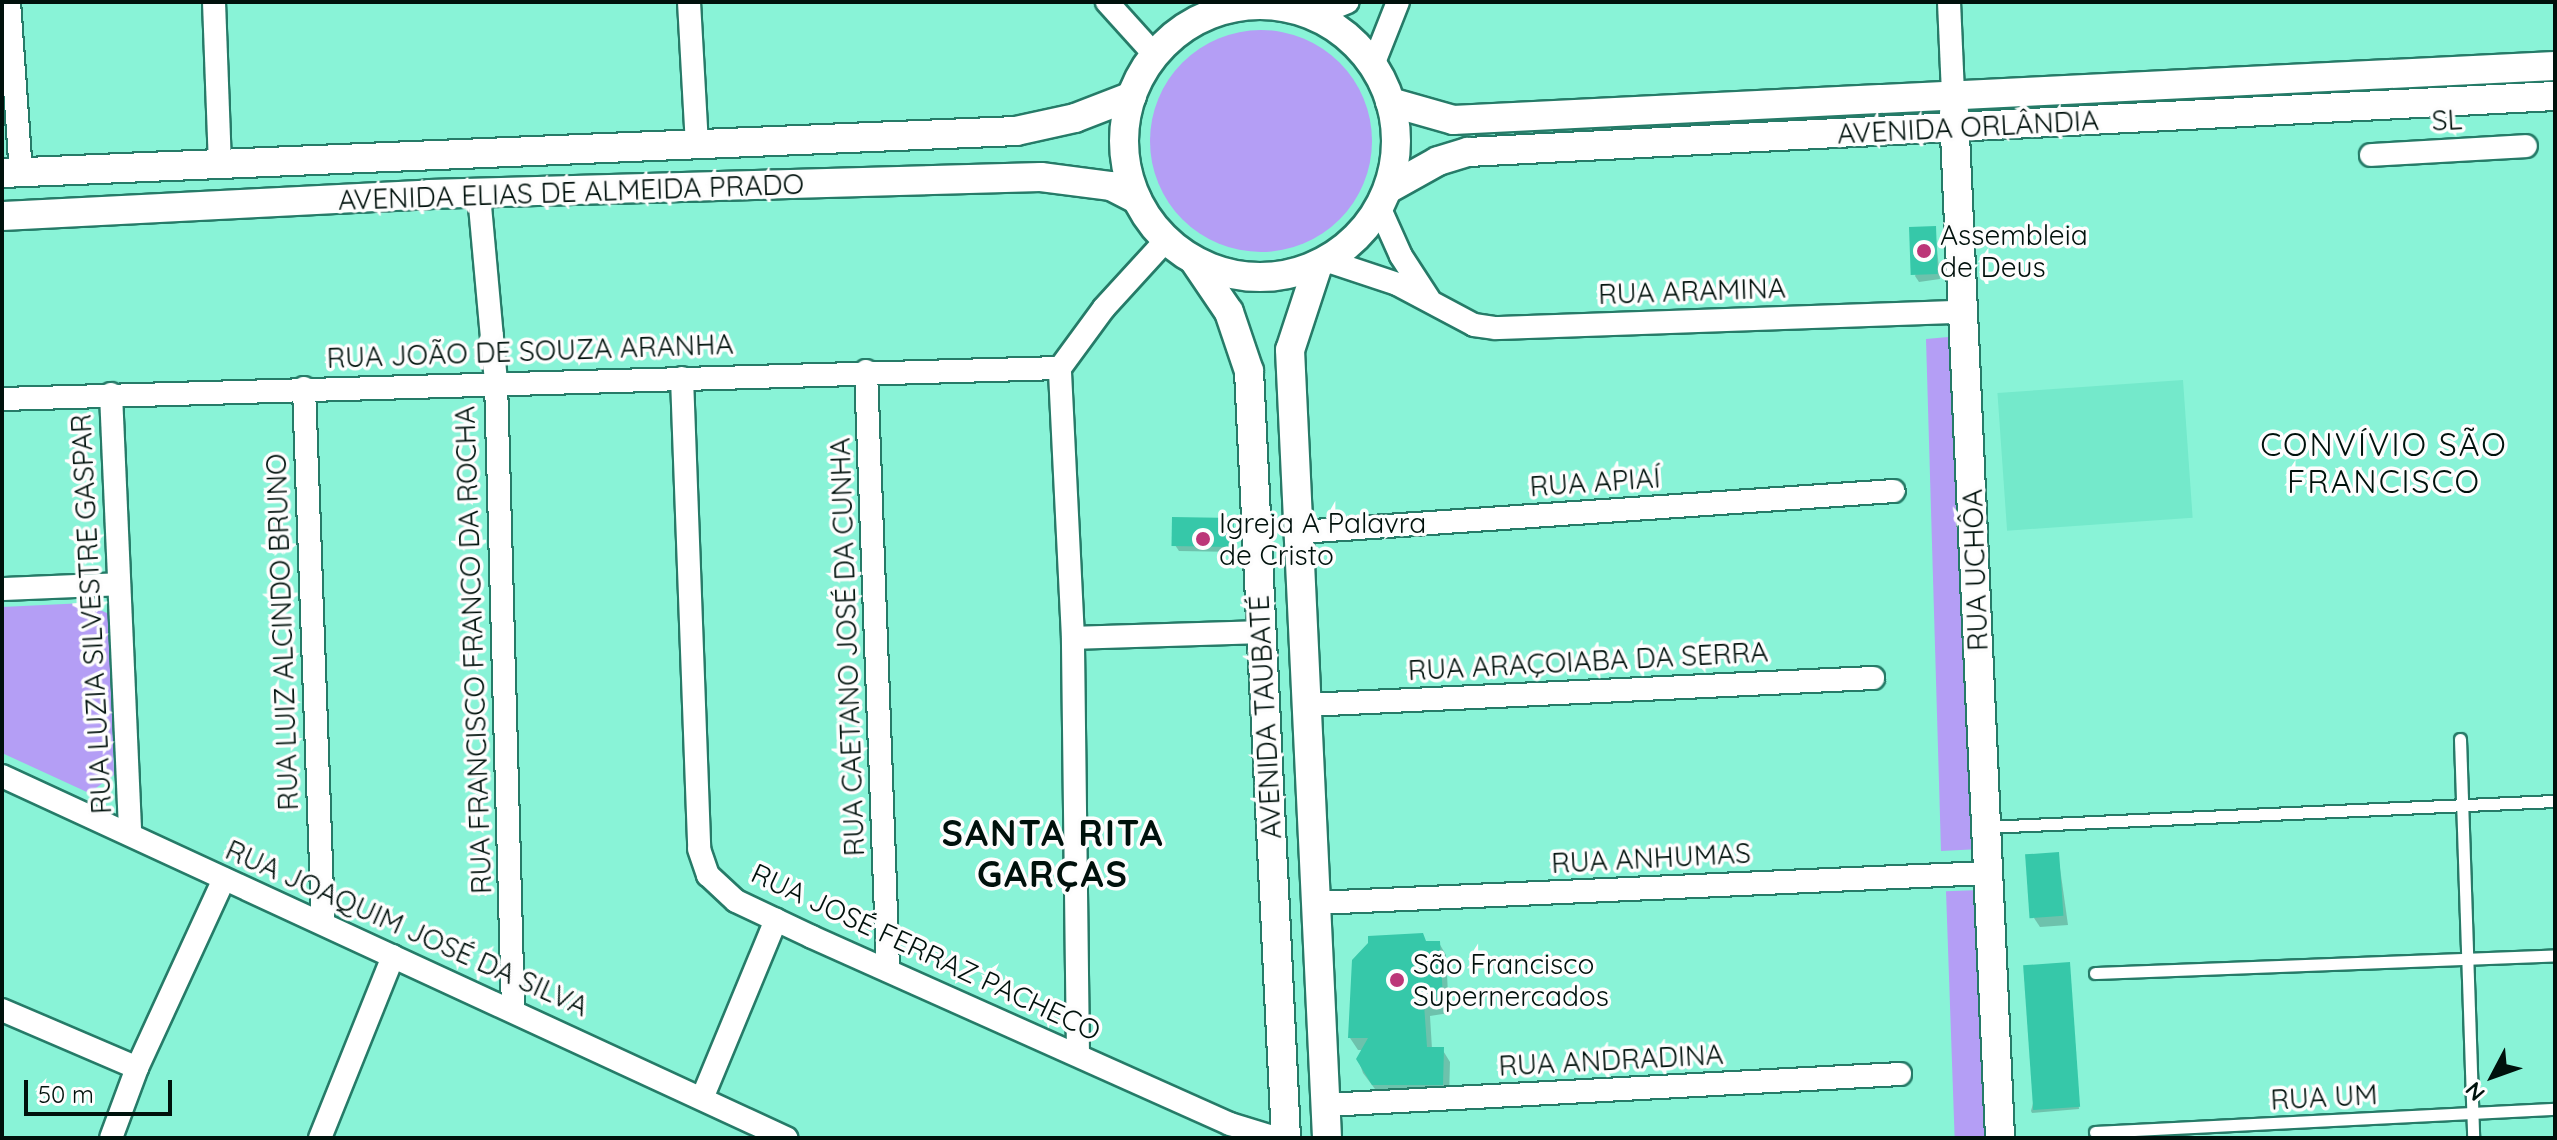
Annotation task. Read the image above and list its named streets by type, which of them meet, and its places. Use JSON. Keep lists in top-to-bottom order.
{
  "streets": {
    "street": [
      "SL",
      "AVENIDA ORLÂNDIA",
      "AVENIDA ELIAS DE ALMEIDA PRADO",
      "RUA ARAMINA",
      "RUA JOÃO DE SOUZA ARANHA",
      "RUA APIAÍ",
      "RUA UCHÔA",
      "RUA LUZIA SILVESTRE GASPAR",
      "RUA LUIZ ALCINDO BRUNO",
      "RUA CAETANO JOSÉ DA CUNHA",
      "RUA FRANCISCO FRANCO DA ROCHA",
      "RUA ARAÇOIABA DA SERRA",
      "AVENIDA TAUBATÉ",
      "RUA ANHUMAS",
      "RUA JOAQUIM JOSÉ DA SILVA",
      "RUA JOSÉ FERRAZ PACHECO",
      "RUA ANDRADINA"
    ],
    "lane": ["RUA UM"]
  },
  "crossings": [
    ["AVENIDA ORLÂNDIA", "AVENIDA ELIAS DE ALMEIDA PRADO"],
    ["AVENIDA ORLÂNDIA", "RUA ARAMINA"],
    ["AVENIDA ORLÂNDIA", "RUA UCHÔA"],
    ["AVENIDA ORLÂNDIA", "AVENIDA TAUBATÉ"],
    ["AVENIDA ELIAS DE ALMEIDA PRADO", "RUA ARAMINA"],
    ["AVENIDA ELIAS DE ALMEIDA PRADO", "RUA FRANCISCO FRANCO DA ROCHA"],
    ["AVENIDA ELIAS DE ALMEIDA PRADO", "AVENIDA TAUBATÉ"],
    ["RUA ARAMINA", "RUA UCHÔA"],
    ["RUA ARAMINA", "AVENIDA TAUBATÉ"],
    ["RUA JOÃO DE SOUZA ARANHA", "RUA LUZIA SILVESTRE GASPAR"],
    ["RUA JOÃO DE SOUZA ARANHA", "RUA LUIZ ALCINDO BRUNO"],
    ["RUA JOÃO DE SOUZA ARANHA", "RUA CAETANO JOSÉ DA CUNHA"],
    ["RUA JOÃO DE SOUZA ARANHA", "RUA FRANCISCO FRANCO DA ROCHA"],
    ["RUA JOÃO DE SOUZA ARANHA", "RUA JOSÉ FERRAZ PACHECO"],
    ["RUA APIAÍ", "AVENIDA TAUBATÉ"],
    ["RUA UCHÔA", "RUA ANHUMAS"],
    ["RUA LUZIA SILVESTRE GASPAR", "RUA JOAQUIM JOSÉ DA SILVA"],
    ["RUA LUIZ ALCINDO BRUNO", "RUA JOAQUIM JOSÉ DA SILVA"],
    ["RUA CAETANO JOSÉ DA CUNHA", "RUA JOSÉ FERRAZ PACHECO"],
    ["RUA FRANCISCO FRANCO DA ROCHA", "RUA JOAQUIM JOSÉ DA SILVA"],
    ["RUA ARAÇOIABA DA SERRA", "AVENIDA TAUBATÉ"],
    ["AVENIDA TAUBATÉ", "RUA ANHUMAS"],
    ["AVENIDA TAUBATÉ", "RUA ANDRADINA"]
  ],
  "districts": ["CONVÍVIO SÃO FRANCISCO", "SANTA RITA GARÇAS"],
  "places": ["Assembleia de Deus", "Igreja A Palavra de Cristo", "São Francisco Supernercados"],
  "scale_bar": "50 m",
  "north": "bottom left"
}
